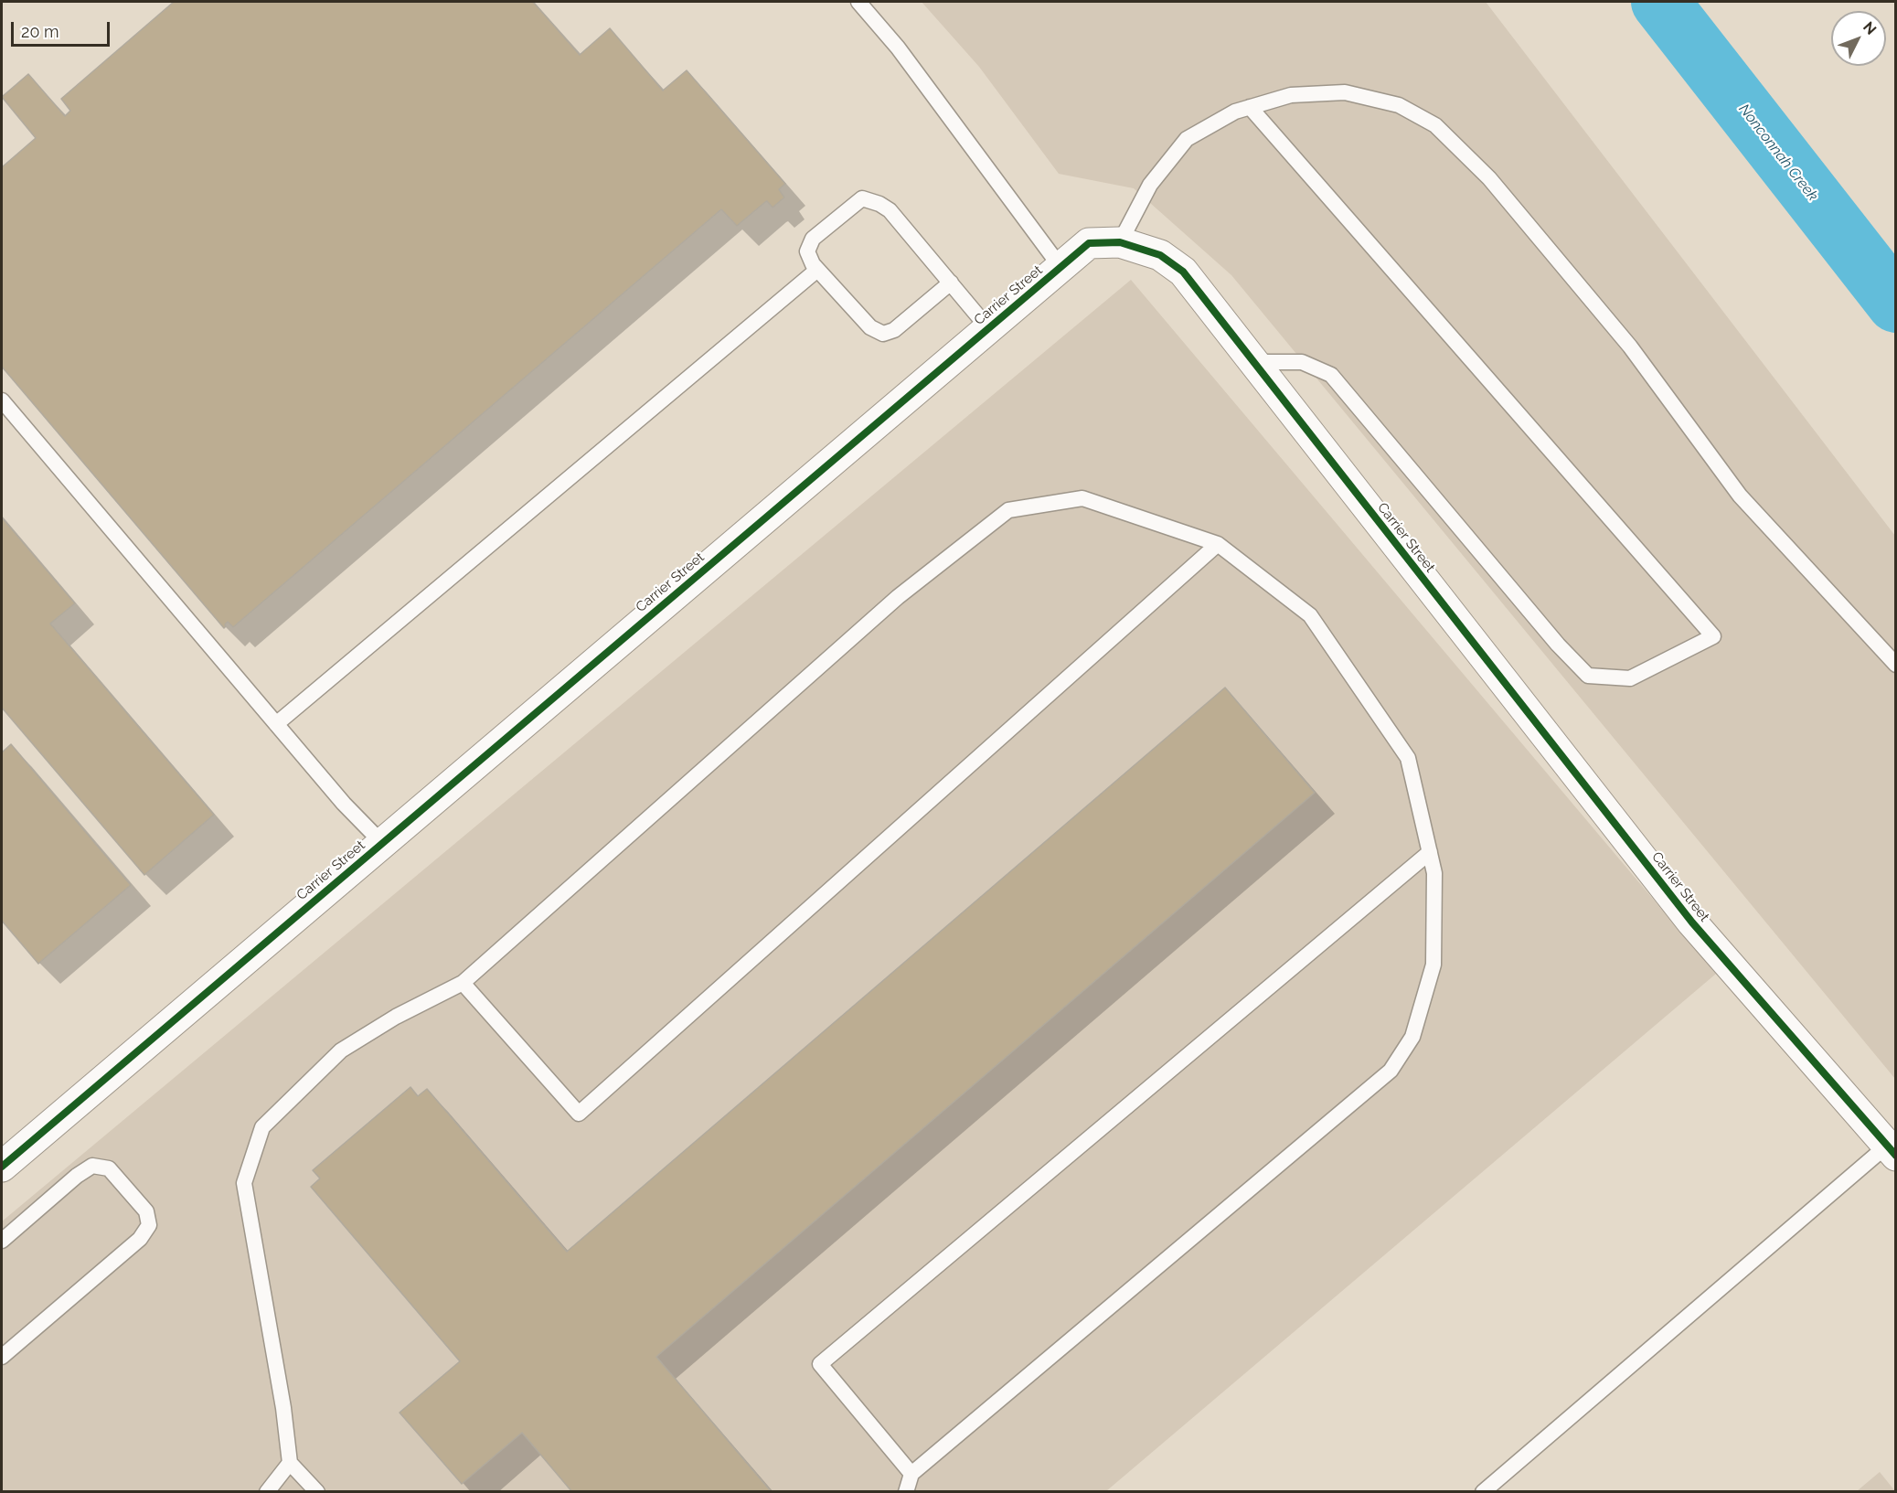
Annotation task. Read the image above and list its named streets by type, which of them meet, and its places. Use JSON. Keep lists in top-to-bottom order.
{
  "streets": {
    "street": ["Carrier Street"]
  },
  "water": ["Nonconnah Creek"],
  "scale_bar": "20 m",
  "north": "top right"
}
